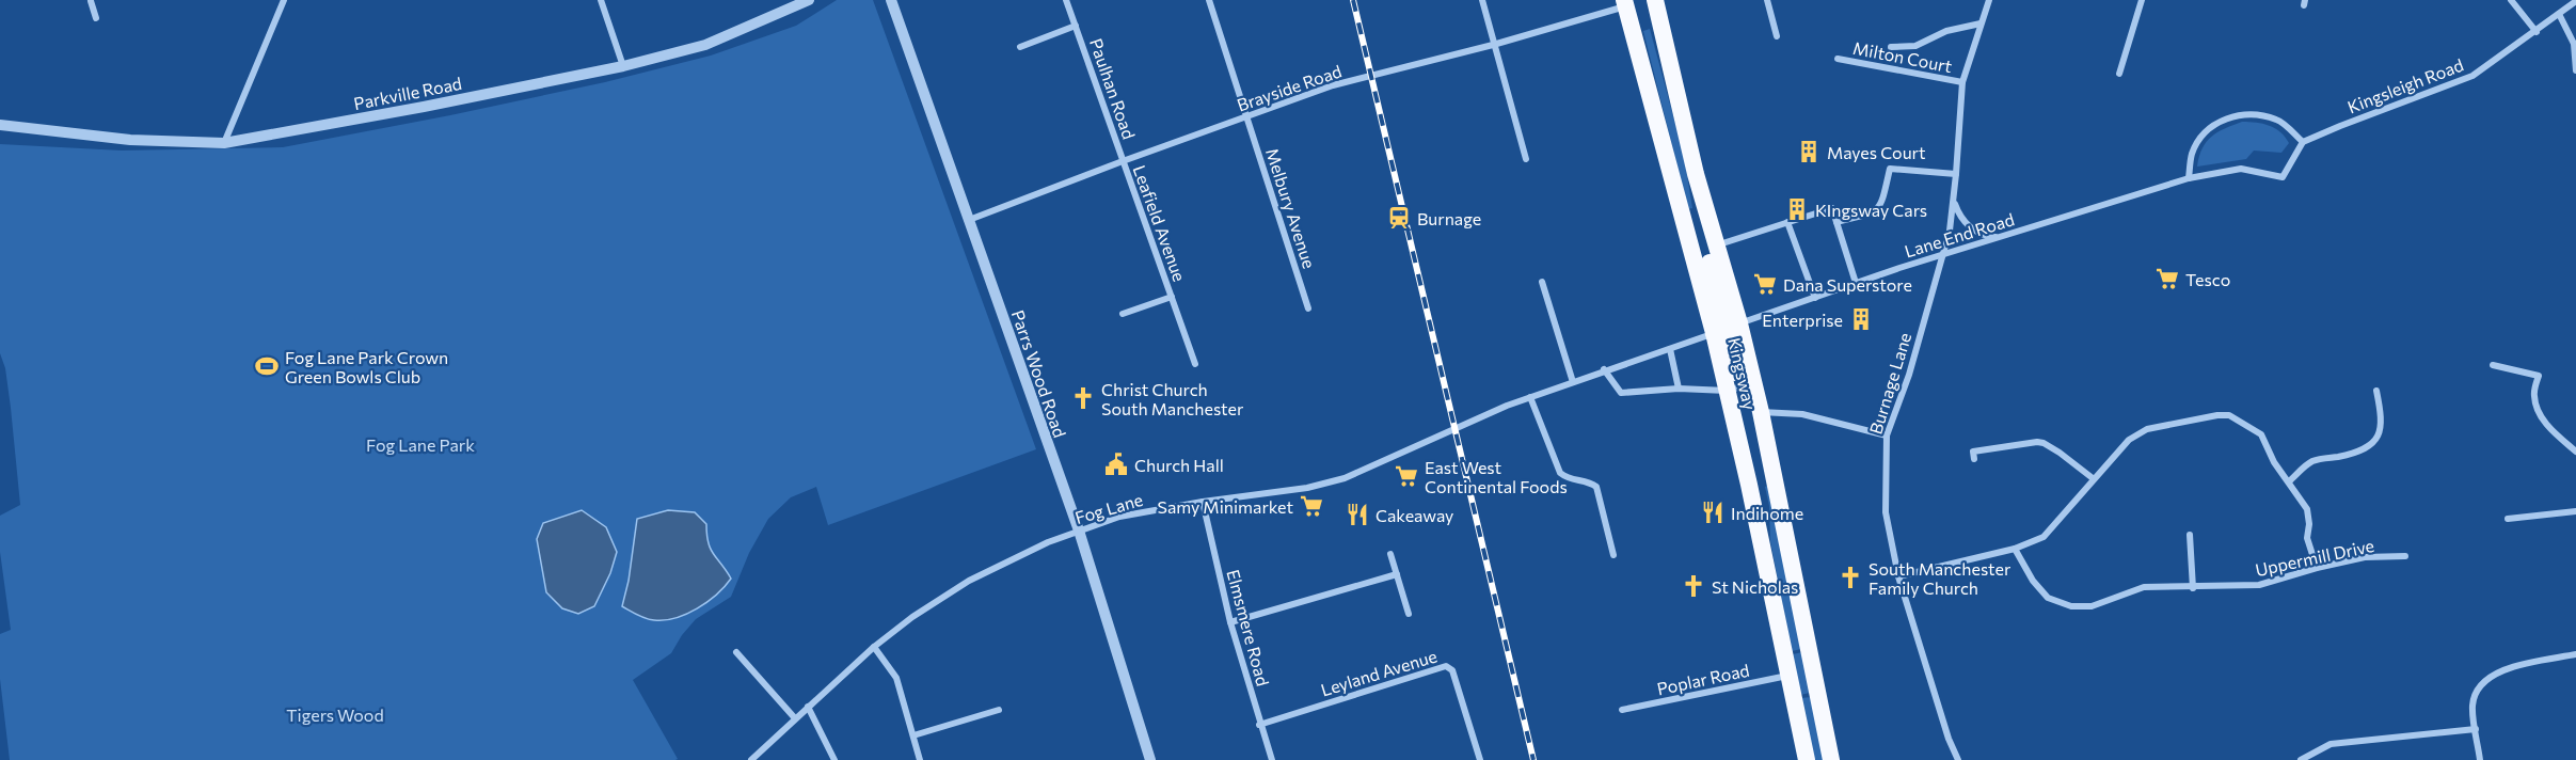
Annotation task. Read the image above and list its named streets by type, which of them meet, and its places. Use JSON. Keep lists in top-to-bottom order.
{
  "streets": {
    "highway": ["Kingsway"],
    "street": [
      "Milton Court",
      "Kingsleigh Road",
      "Brayside Road",
      "Paulhan Road",
      "Parkville Road",
      "Melbury Avenue",
      "Leafield Avenue",
      "Lane End Road",
      "Parrs Wood Road",
      "Burnage Lane",
      "Fog Lane",
      "Uppermill Drive",
      "Elmsmere Road",
      "Leyland Avenue",
      "Poplar Road"
    ]
  },
  "crossings": [
    ["Milton Court", "Burnage Lane"],
    ["Kingsleigh Road", "Lane End Road"],
    ["Brayside Road", "Paulhan Road"],
    ["Brayside Road", "Melbury Avenue"],
    ["Brayside Road", "Leafield Avenue"],
    ["Brayside Road", "Parrs Wood Road"],
    ["Brayside Road", "Kingsway"],
    ["Paulhan Road", "Leafield Avenue"],
    ["Lane End Road", "Kingsway"],
    ["Lane End Road", "Burnage Lane"],
    ["Lane End Road", "Fog Lane"],
    ["Parrs Wood Road", "Fog Lane"],
    ["Kingsway", "Fog Lane"],
    ["Kingsway", "Poplar Road"],
    ["Fog Lane", "Elmsmere Road"],
    ["Elmsmere Road", "Leyland Avenue"]
  ],
  "parks": ["Fog Lane Park", "Tigers Wood"],
  "places": {
    "building": ["Mayes Court", "KIngsway Cars", "Enterprise"],
    "station": ["Burnage"],
    "supermarket": [
      "Tesco",
      "Dana Superstore",
      "East West Continental Foods",
      "Samy Minimarket"
    ],
    "sports": ["Fog Lane Park Crown Green Bowls Club"],
    "church": ["Christ Church South Manchester", "South Manchester Family Church", "St Nicholas"],
    "public building": ["Church Hall"],
    "restaurant": ["Indihome", "Cakeaway"]
  }
}
